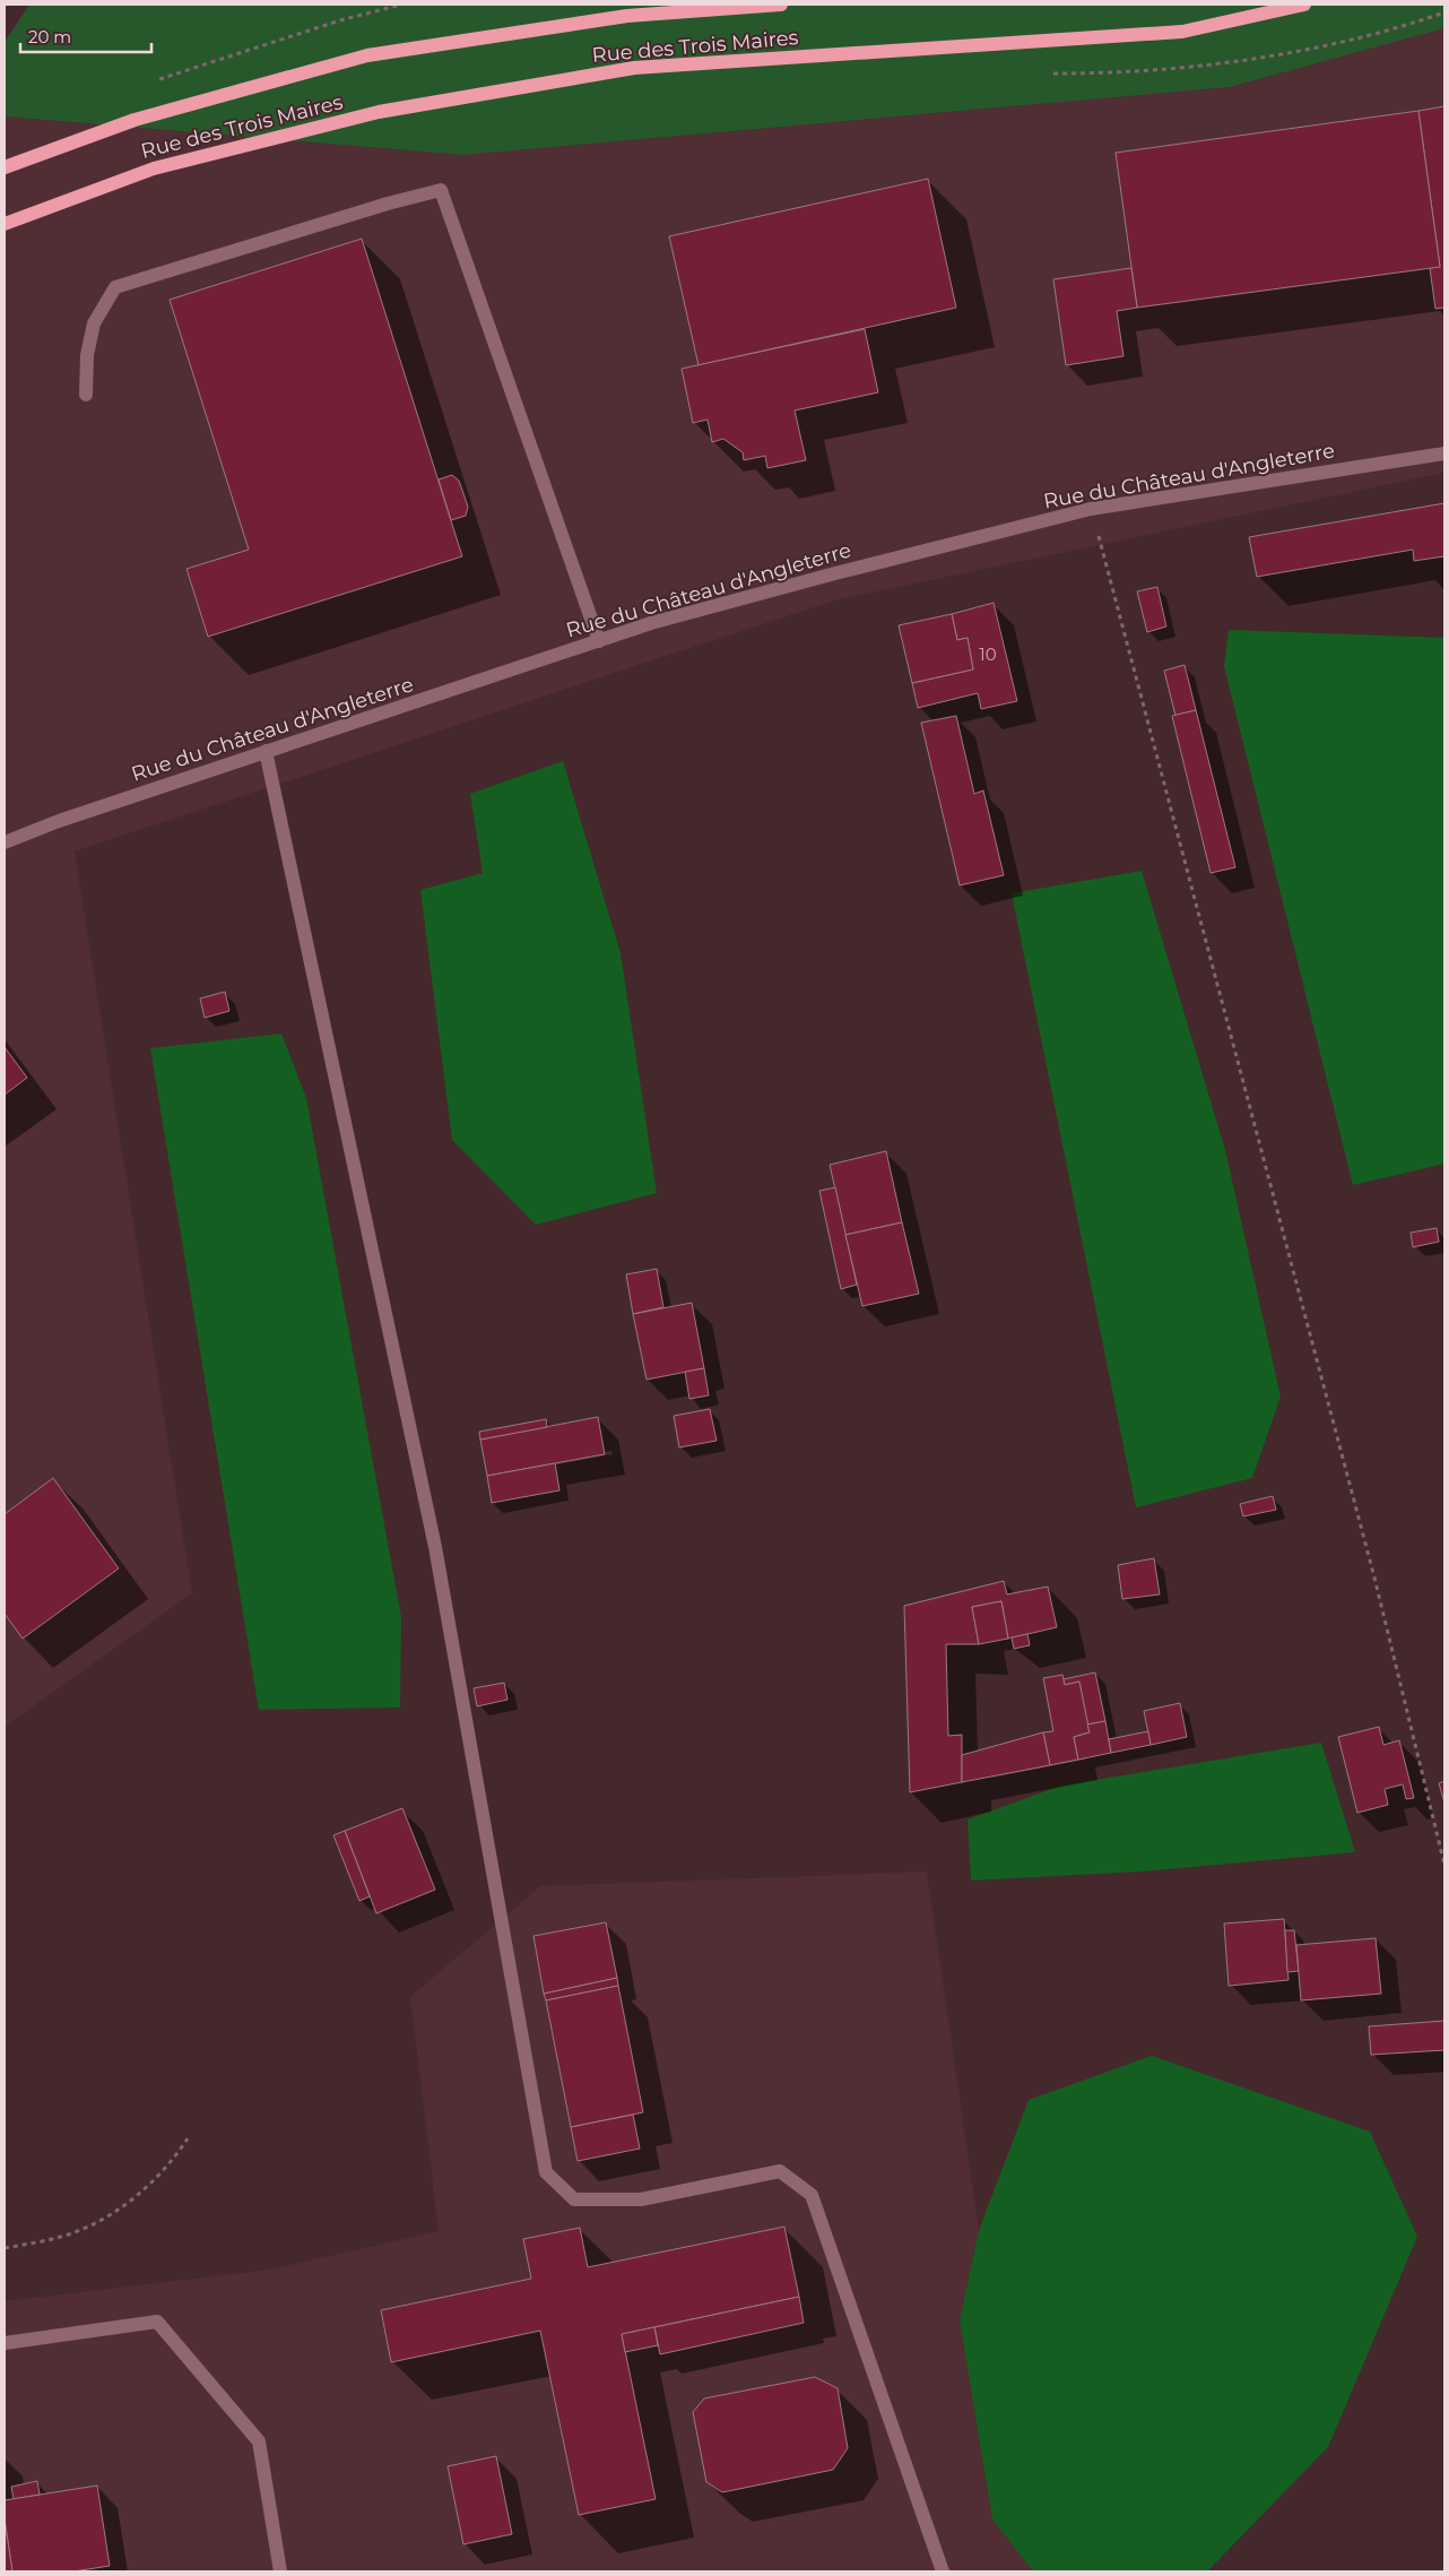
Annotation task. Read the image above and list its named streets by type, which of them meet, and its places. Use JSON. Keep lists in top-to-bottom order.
{
  "streets": {
    "main road": ["Rue des Trois Maires"],
    "street": ["Rue du Château d'Angleterre"]
  },
  "house_numbers": ["10"],
  "scale_bar": "20 m"
}
